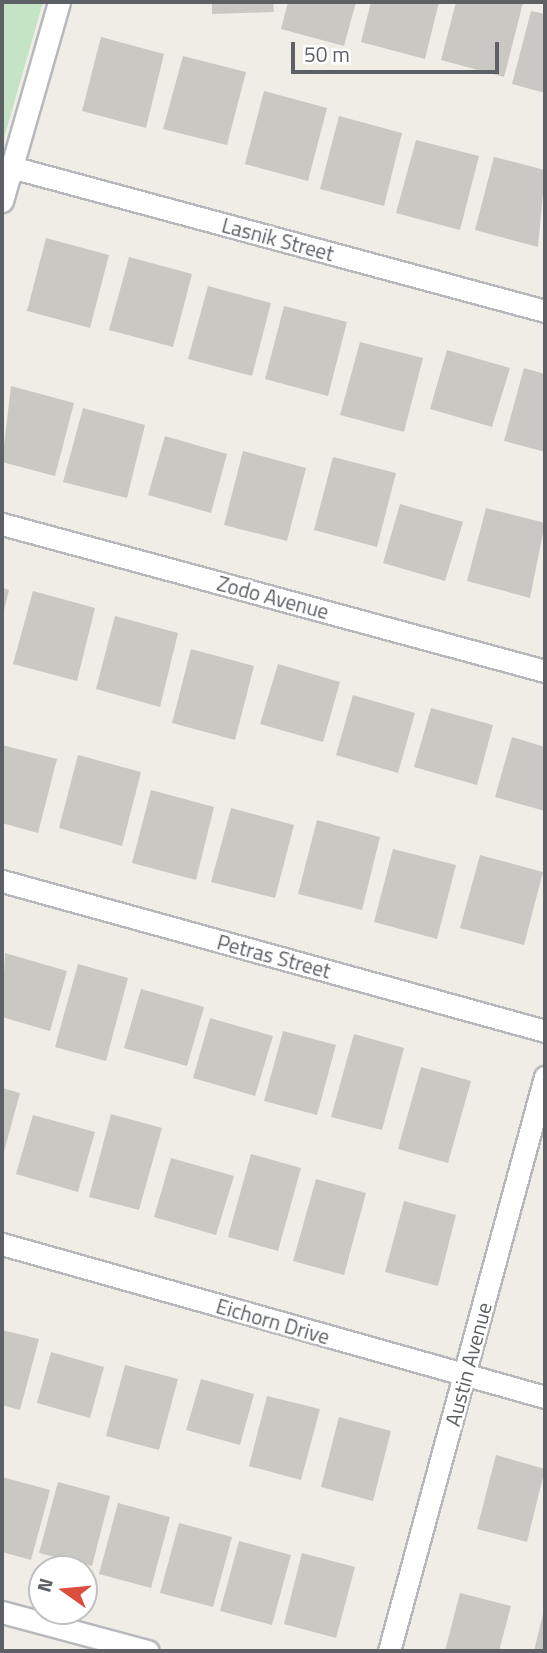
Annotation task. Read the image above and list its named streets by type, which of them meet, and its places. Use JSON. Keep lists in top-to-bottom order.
{
  "streets": {
    "street": [
      "Lasnik Street",
      "Zodo Avenue",
      "Petras Street",
      "Eichorn Drive",
      "Austin Avenue"
    ]
  },
  "crossings": [
    ["Eichorn Drive", "Austin Avenue"]
  ],
  "scale_bar": "50 m",
  "north": "left"
}
